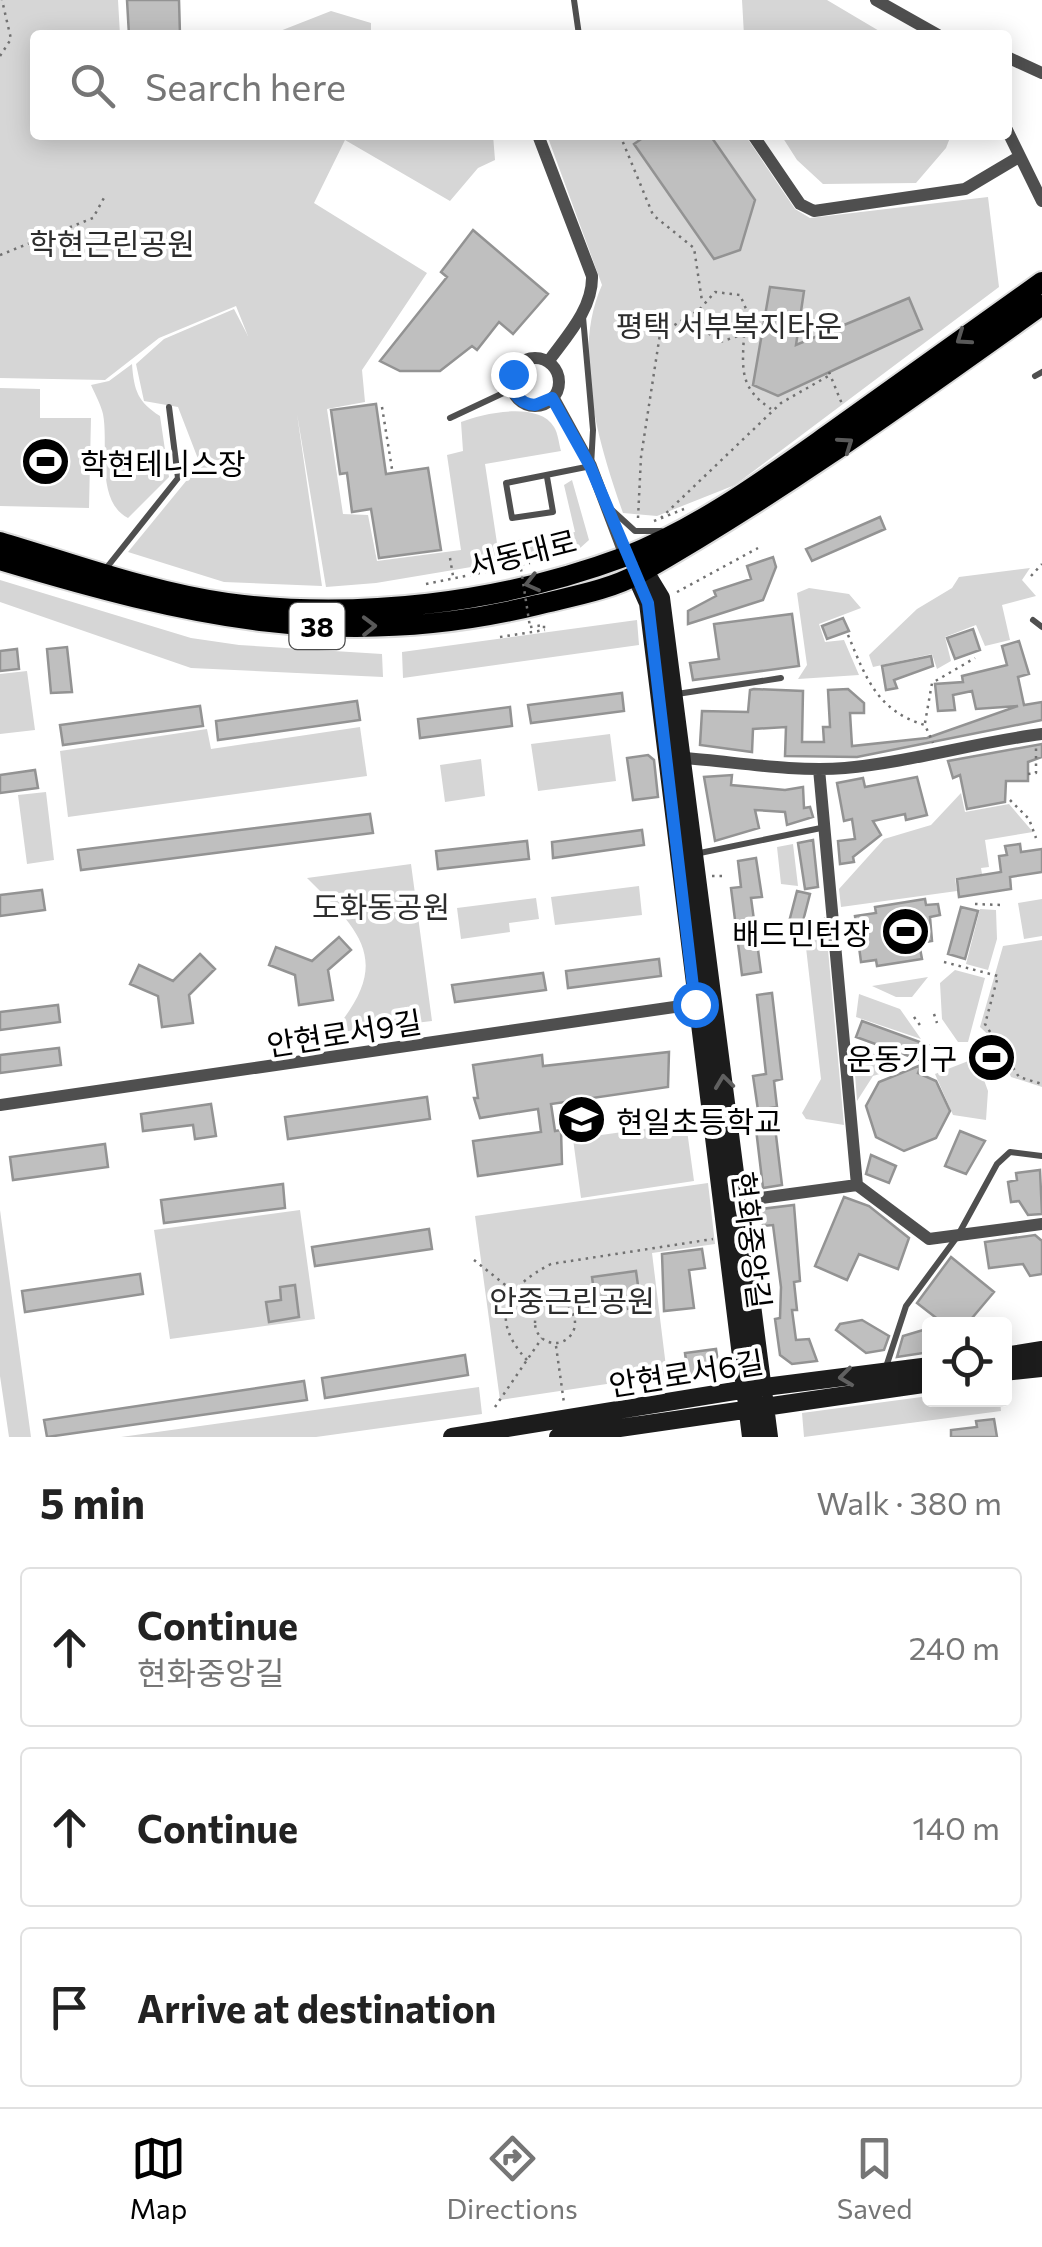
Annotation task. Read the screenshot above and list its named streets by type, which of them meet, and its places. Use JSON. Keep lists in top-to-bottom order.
{
  "streets": {
    "main road": ["서동대로", "38"],
    "street": ["안현로서9길", "현화중앙길", "안현로서6길"]
  },
  "crossings": [
    ["서동대로", "현화중앙길"],
    ["안현로서9길", "현화중앙길"],
    ["현화중앙길", "안현로서6길"]
  ],
  "parks": [
    "학현근린공원",
    "평택 서부복지타운",
    "도화동공원",
    "안중근린공원"
  ],
  "places": {
    "sports": ["학현테니스장", "배드민턴장", "운동기구"],
    "school or university": ["현일초등학교"]
  },
  "page": {
    "search": "Search here",
    "heading": ["5 min", "Walk · 380 m"],
    "list": [
      ["Continue", "현화중앙길", "240 m"],
      ["Continue", "140 m"],
      "Arrive at destination"
    ],
    "nav": ["Map", "Directions", "Saved"]
  }
}
